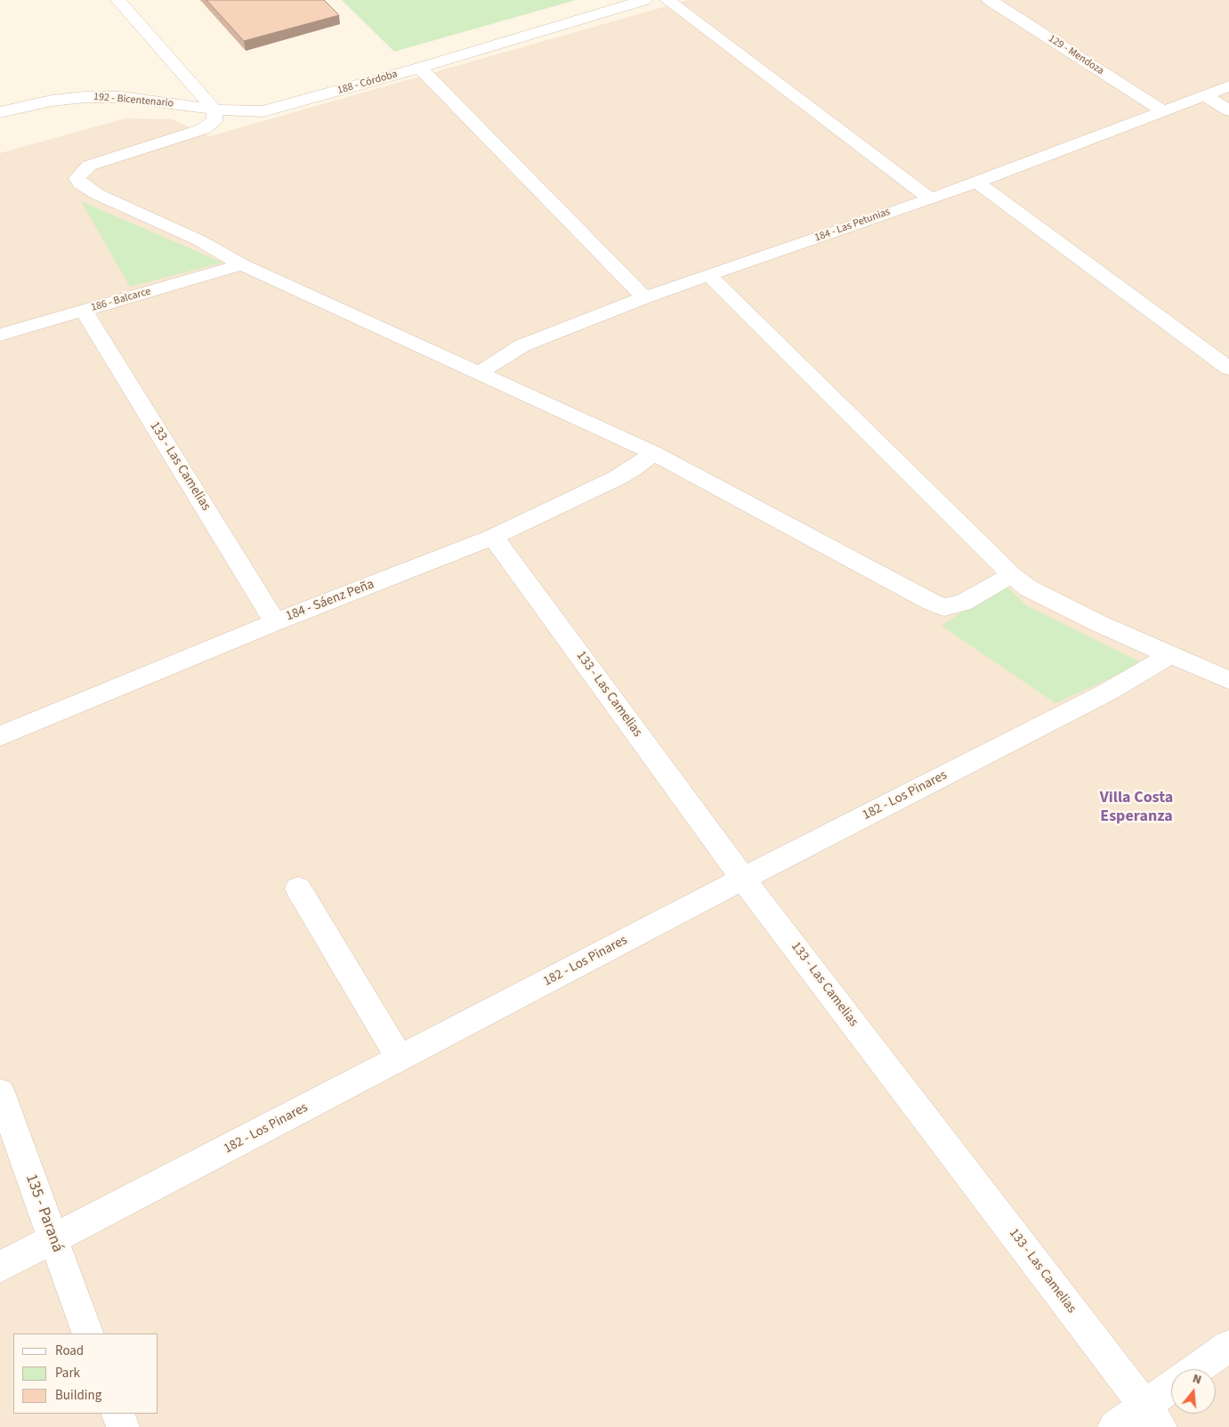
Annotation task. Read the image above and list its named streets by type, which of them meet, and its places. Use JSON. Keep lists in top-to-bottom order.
{
  "streets": {
    "street": [
      "129 - Mendoza",
      "188 - Córdoba",
      "192 - Bicentenario",
      "184 - Las Petunias",
      "186 - Balcarce",
      "133 - Las Camelias",
      "184 - Sáenz Peña",
      "182 - Los Pinares",
      "135 - Paraná"
    ]
  },
  "crossings": [
    ["129 - Mendoza", "184 - Las Petunias"],
    ["188 - Córdoba", "192 - Bicentenario"],
    ["186 - Balcarce", "133 - Las Camelias"],
    ["133 - Las Camelias", "184 - Sáenz Peña"],
    ["133 - Las Camelias", "182 - Los Pinares"],
    ["182 - Los Pinares", "135 - Paraná"]
  ],
  "districts": ["Villa Costa Esperanza"],
  "legend": ["Road", "Park", "Building"],
  "north": "top"
}
